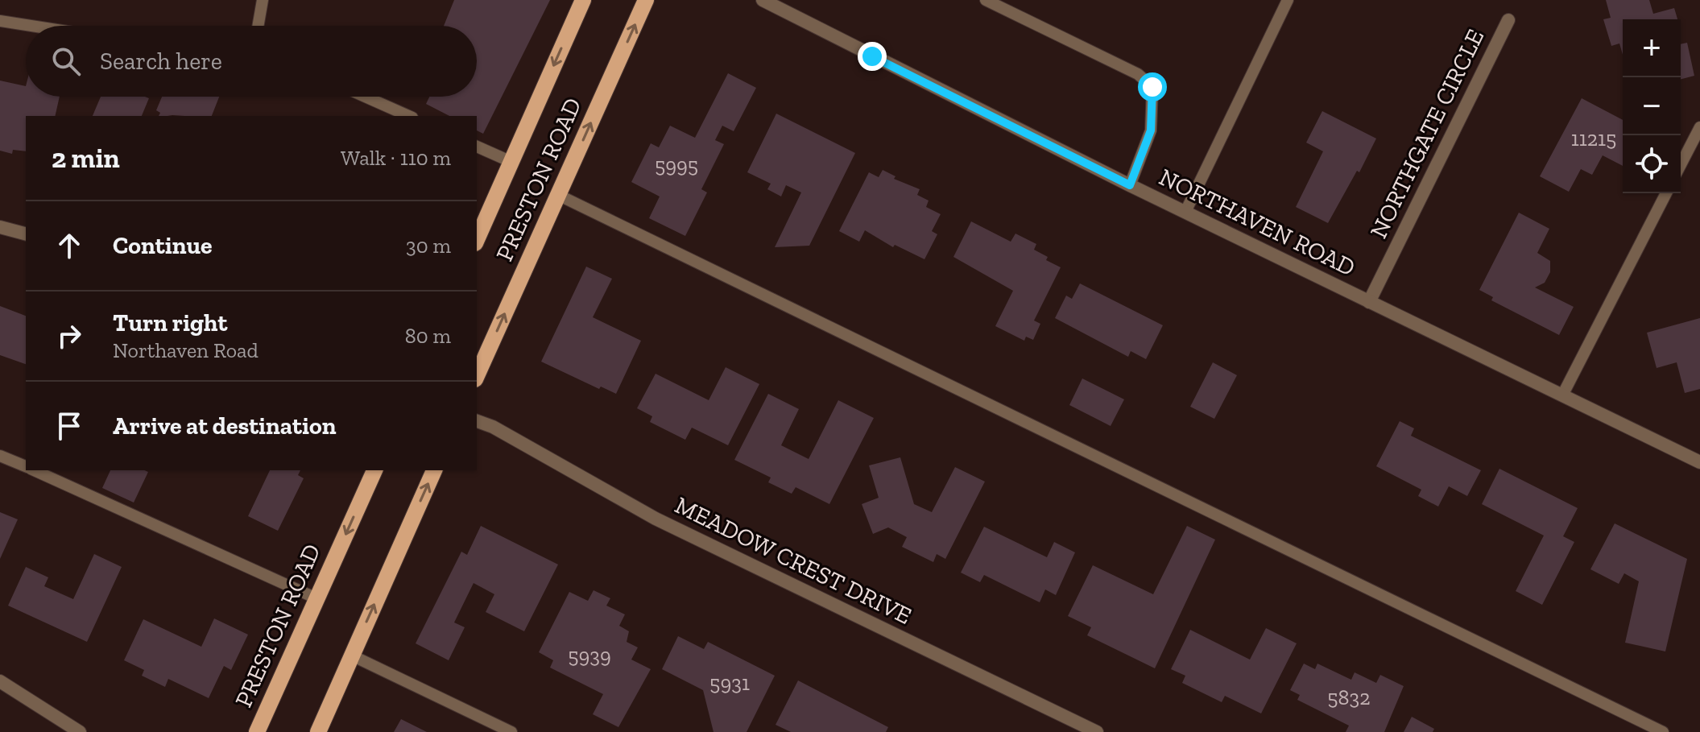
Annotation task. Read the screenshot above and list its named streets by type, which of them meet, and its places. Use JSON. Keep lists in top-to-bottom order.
{
  "streets": {
    "main road": ["PRESTON ROAD"],
    "street": ["NORTHGATE CIRCLE", "NORTHAVEN ROAD", "MEADOW CREST DRIVE"]
  },
  "crossings": [
    ["NORTHGATE CIRCLE", "NORTHAVEN ROAD"]
  ],
  "house_numbers": [
    "11215",
    "5995",
    "5939",
    "5931",
    "5832"
  ],
  "page": {
    "map_buttons": ["+", "−"],
    "search": "Search here",
    "heading": ["2 min", "Walk · 110 m"],
    "list": [
      ["Continue", "30 m"],
      ["Turn right", "Northaven Road", "80 m"],
      "Arrive at destination"
    ]
  }
}
